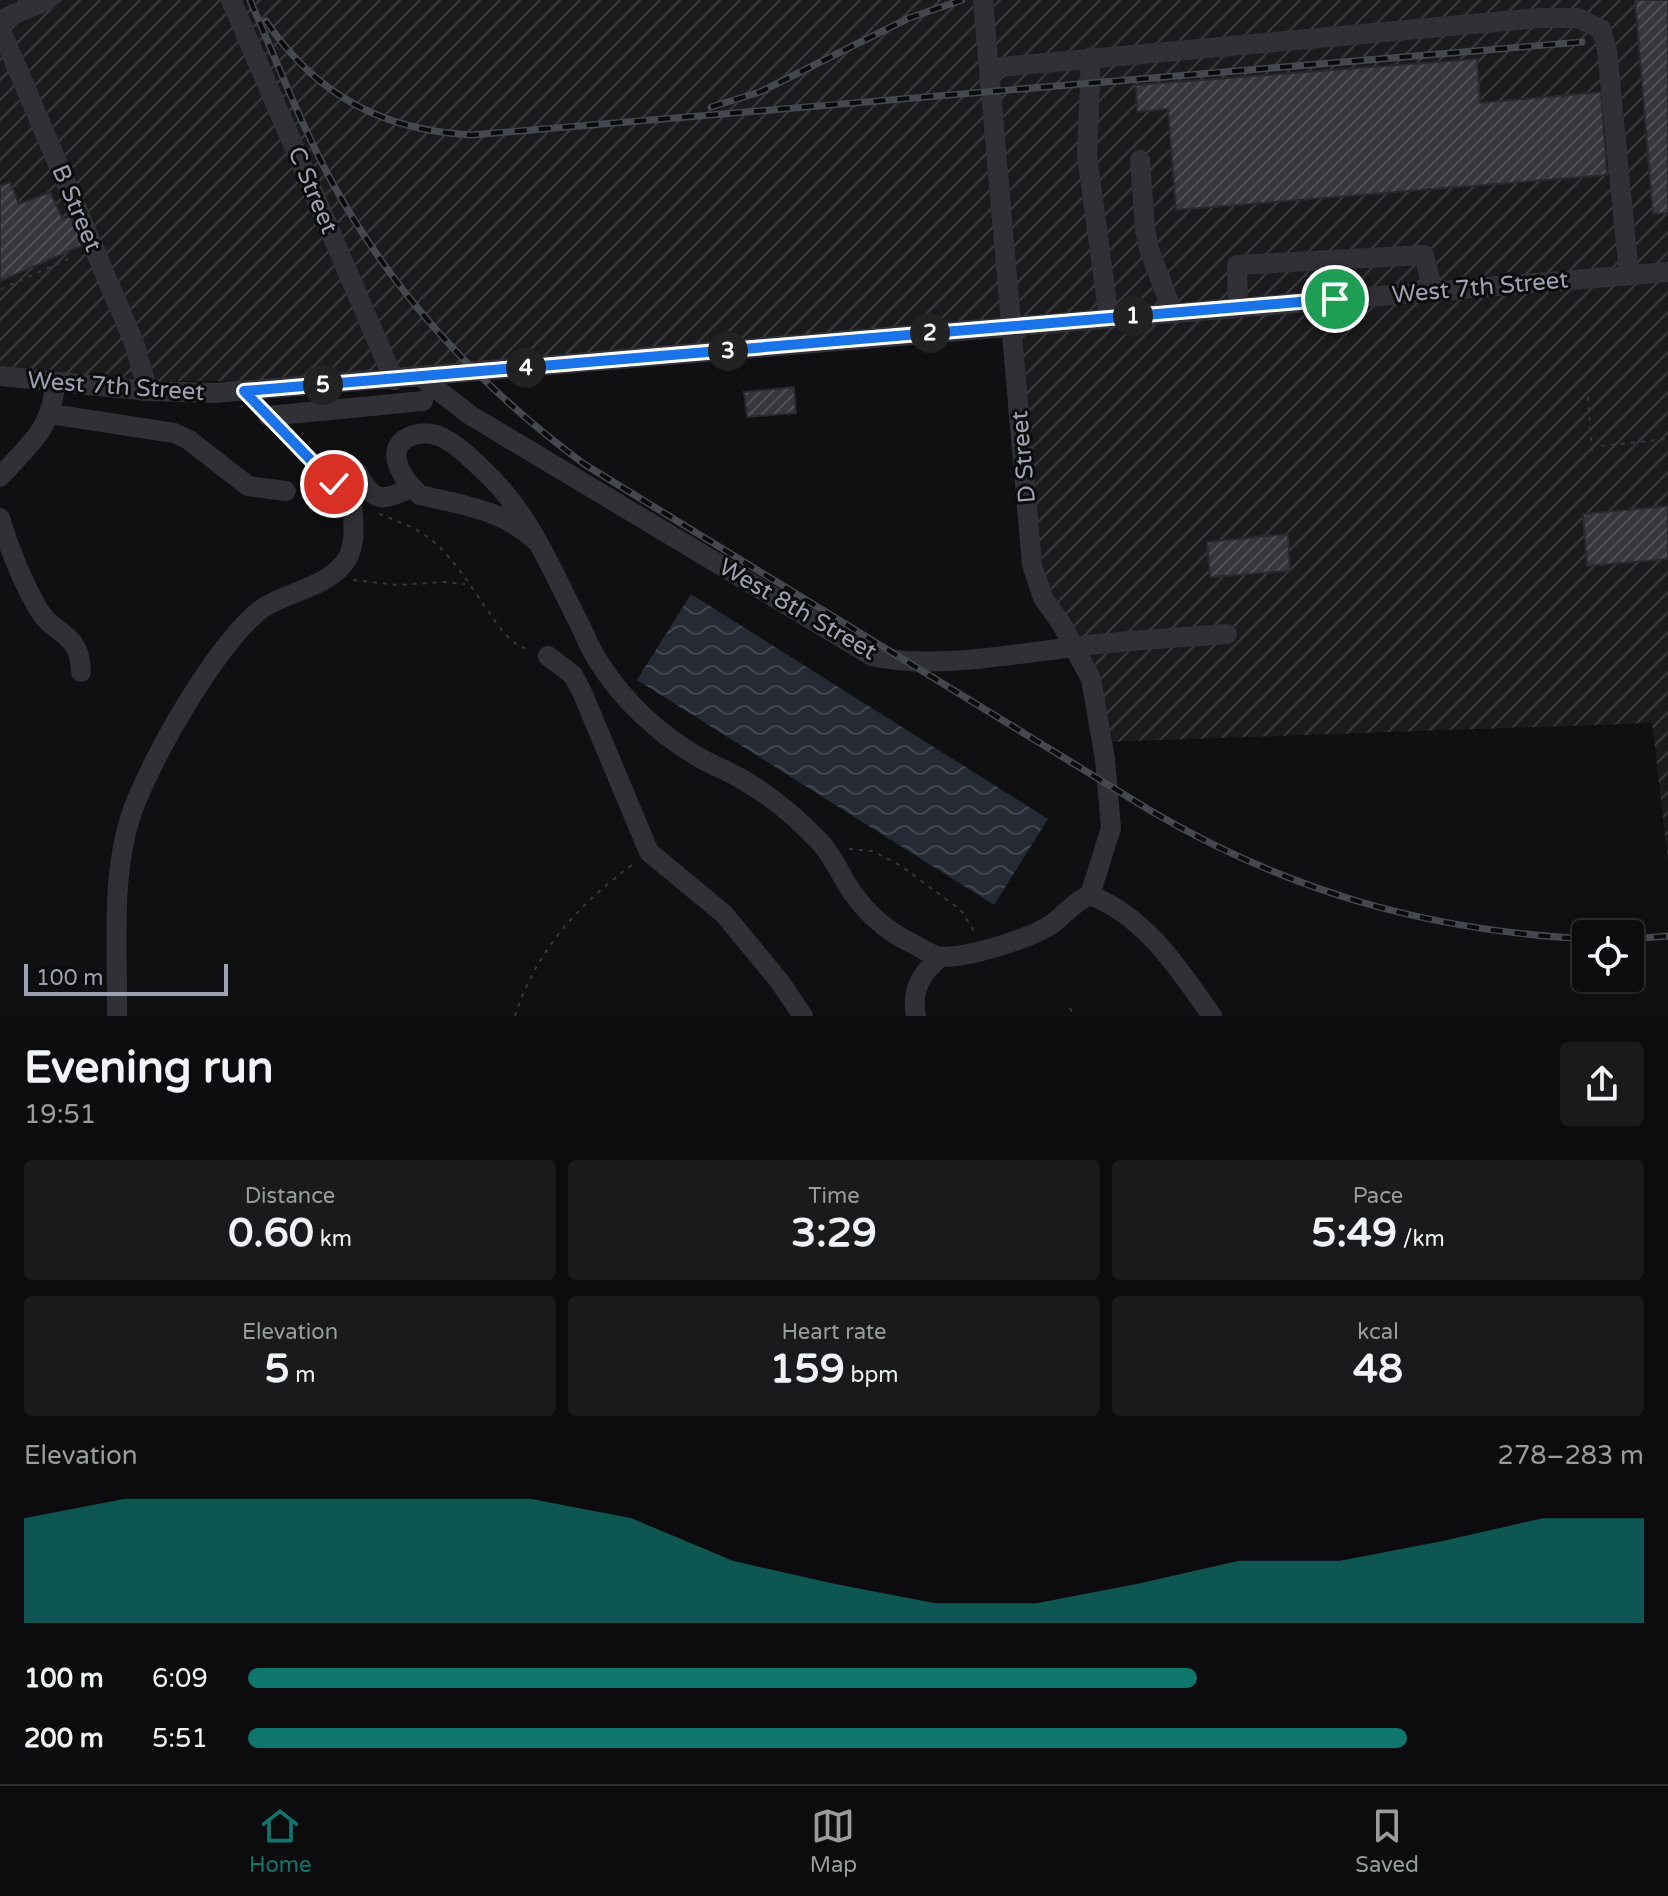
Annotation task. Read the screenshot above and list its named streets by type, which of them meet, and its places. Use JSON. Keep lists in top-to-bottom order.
{
  "streets": {
    "street": [
      "C Street",
      "B Street",
      "West 7th Street",
      "D Street",
      "West 8th Street"
    ]
  },
  "crossings": [
    ["C Street", "West 7th Street"],
    ["B Street", "West 7th Street"],
    ["West 7th Street", "D Street"],
    ["West 7th Street", "West 8th Street"],
    ["D Street", "West 8th Street"]
  ],
  "scale_bar": "100 m",
  "page": {
    "pins": [
      "1",
      "2",
      "3",
      "4",
      "5"
    ],
    "scale": "100 m",
    "heading": ["Evening run", "19:51"],
    "stats": [
      ["Distance", "0.60 km"],
      ["Time", "3:29"],
      ["Pace", "5:49 /km"],
      ["Elevation", "5 m"],
      ["Heart rate", "159 bpm"],
      ["kcal", "48"]
    ],
    "chart": ["Elevation", "278–283 m"],
    "list": [
      {
        "name": "100 m",
        "note": "6:09"
      },
      {
        "name": "200 m",
        "note": "5:51"
      }
    ],
    "tabs": ["Home", "Map", "Saved"]
  }
}
